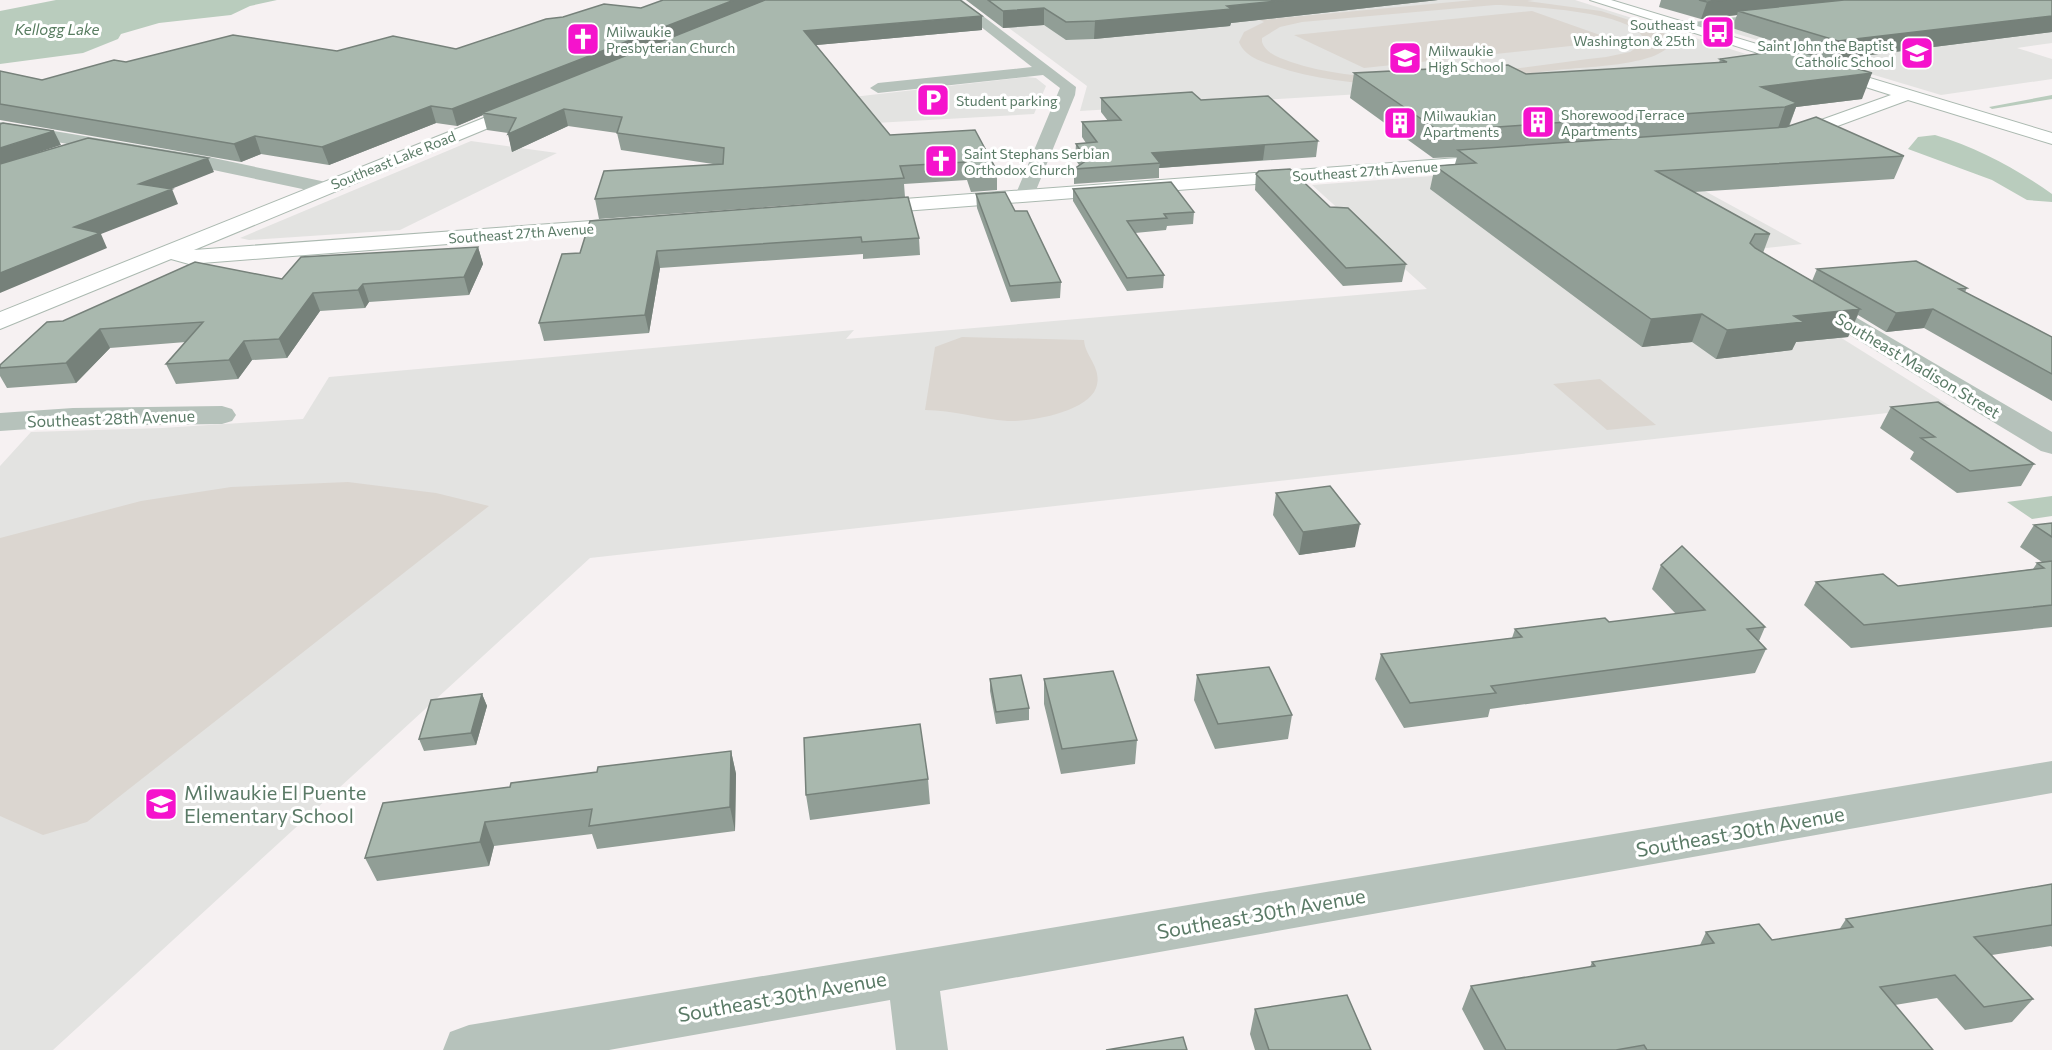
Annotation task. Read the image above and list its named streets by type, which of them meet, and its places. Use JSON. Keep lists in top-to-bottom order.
{
  "streets": {
    "street": [
      "Southeast Lake Road",
      "Southeast 27th Avenue",
      "Southeast Madison Street",
      "Southeast 28th Avenue",
      "Southeast 30th Avenue"
    ]
  },
  "crossings": [
    ["Southeast Lake Road", "Southeast 27th Avenue"]
  ],
  "water": ["Kellogg Lake"],
  "places": {
    "bus stop": ["Southeast Washington & 25th"],
    "church": ["Milwaukie Presbyterian Church", "Saint Stephans Serbian Orthodox Church"],
    "school or university": ["Saint John the Baptist Catholic School", "Milwaukie High School", "Milwaukie El Puente Elementary School"],
    "parking": ["Student parking"],
    "building": ["Shorewood Terrace Apartments", "Milwaukian Apartments"]
  }
}
